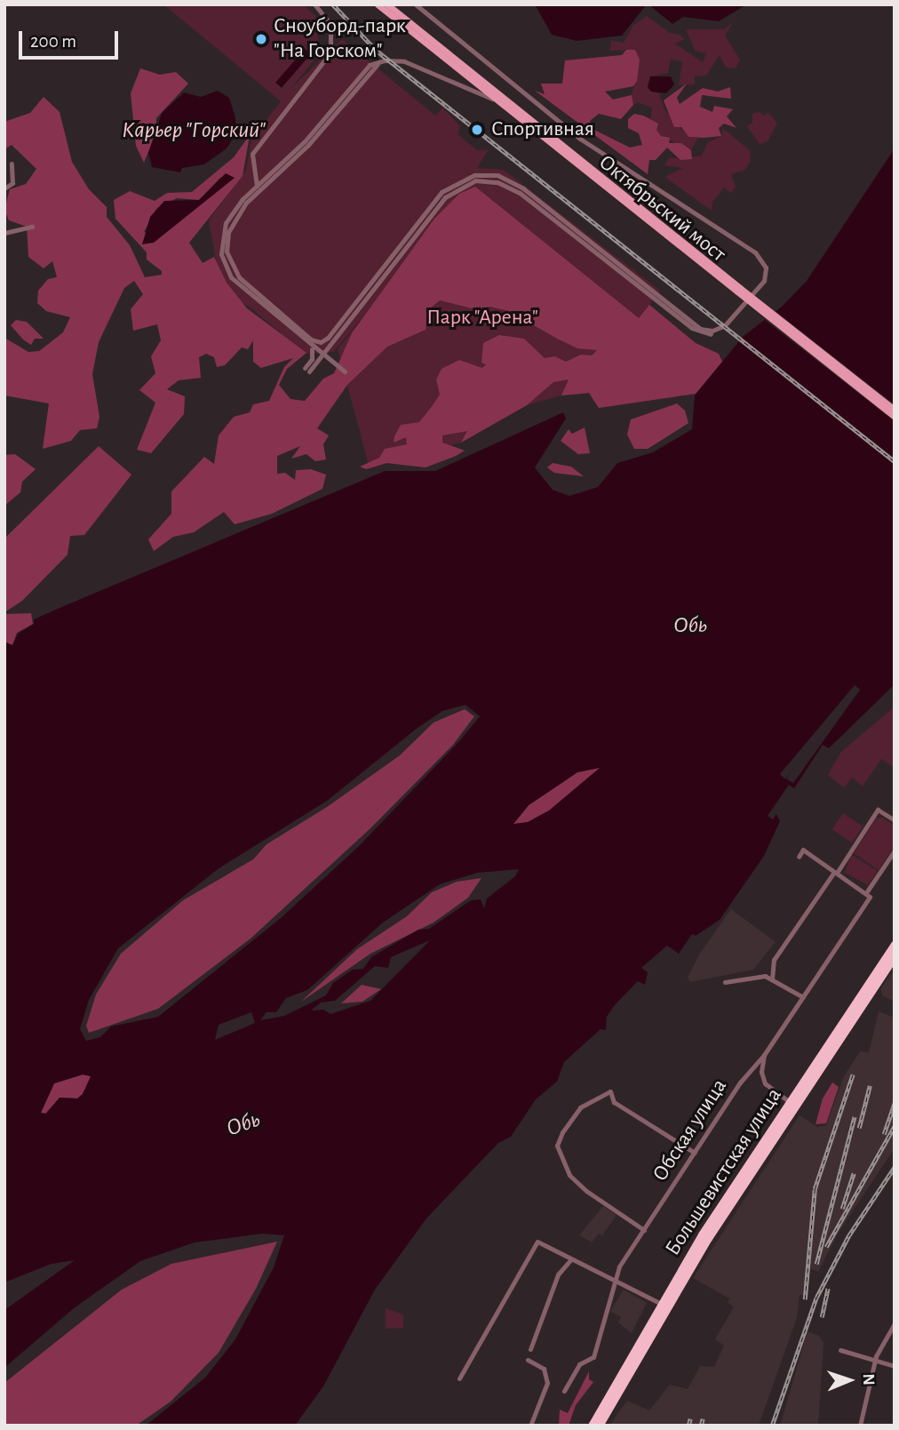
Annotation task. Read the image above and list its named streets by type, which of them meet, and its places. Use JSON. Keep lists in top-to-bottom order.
{
  "streets": {
    "highway": ["Большевистская улица"],
    "main road": ["Октябрьский мост"],
    "street": ["Обская улица"]
  },
  "water": ["Карьер \"Горский\"", "Обь"],
  "parks": ["Парк \"Арена\""],
  "places": ["Сноуборд-парк \"На Горском\"", "Спортивная"],
  "scale_bar": "200 m",
  "north": "right"
}
